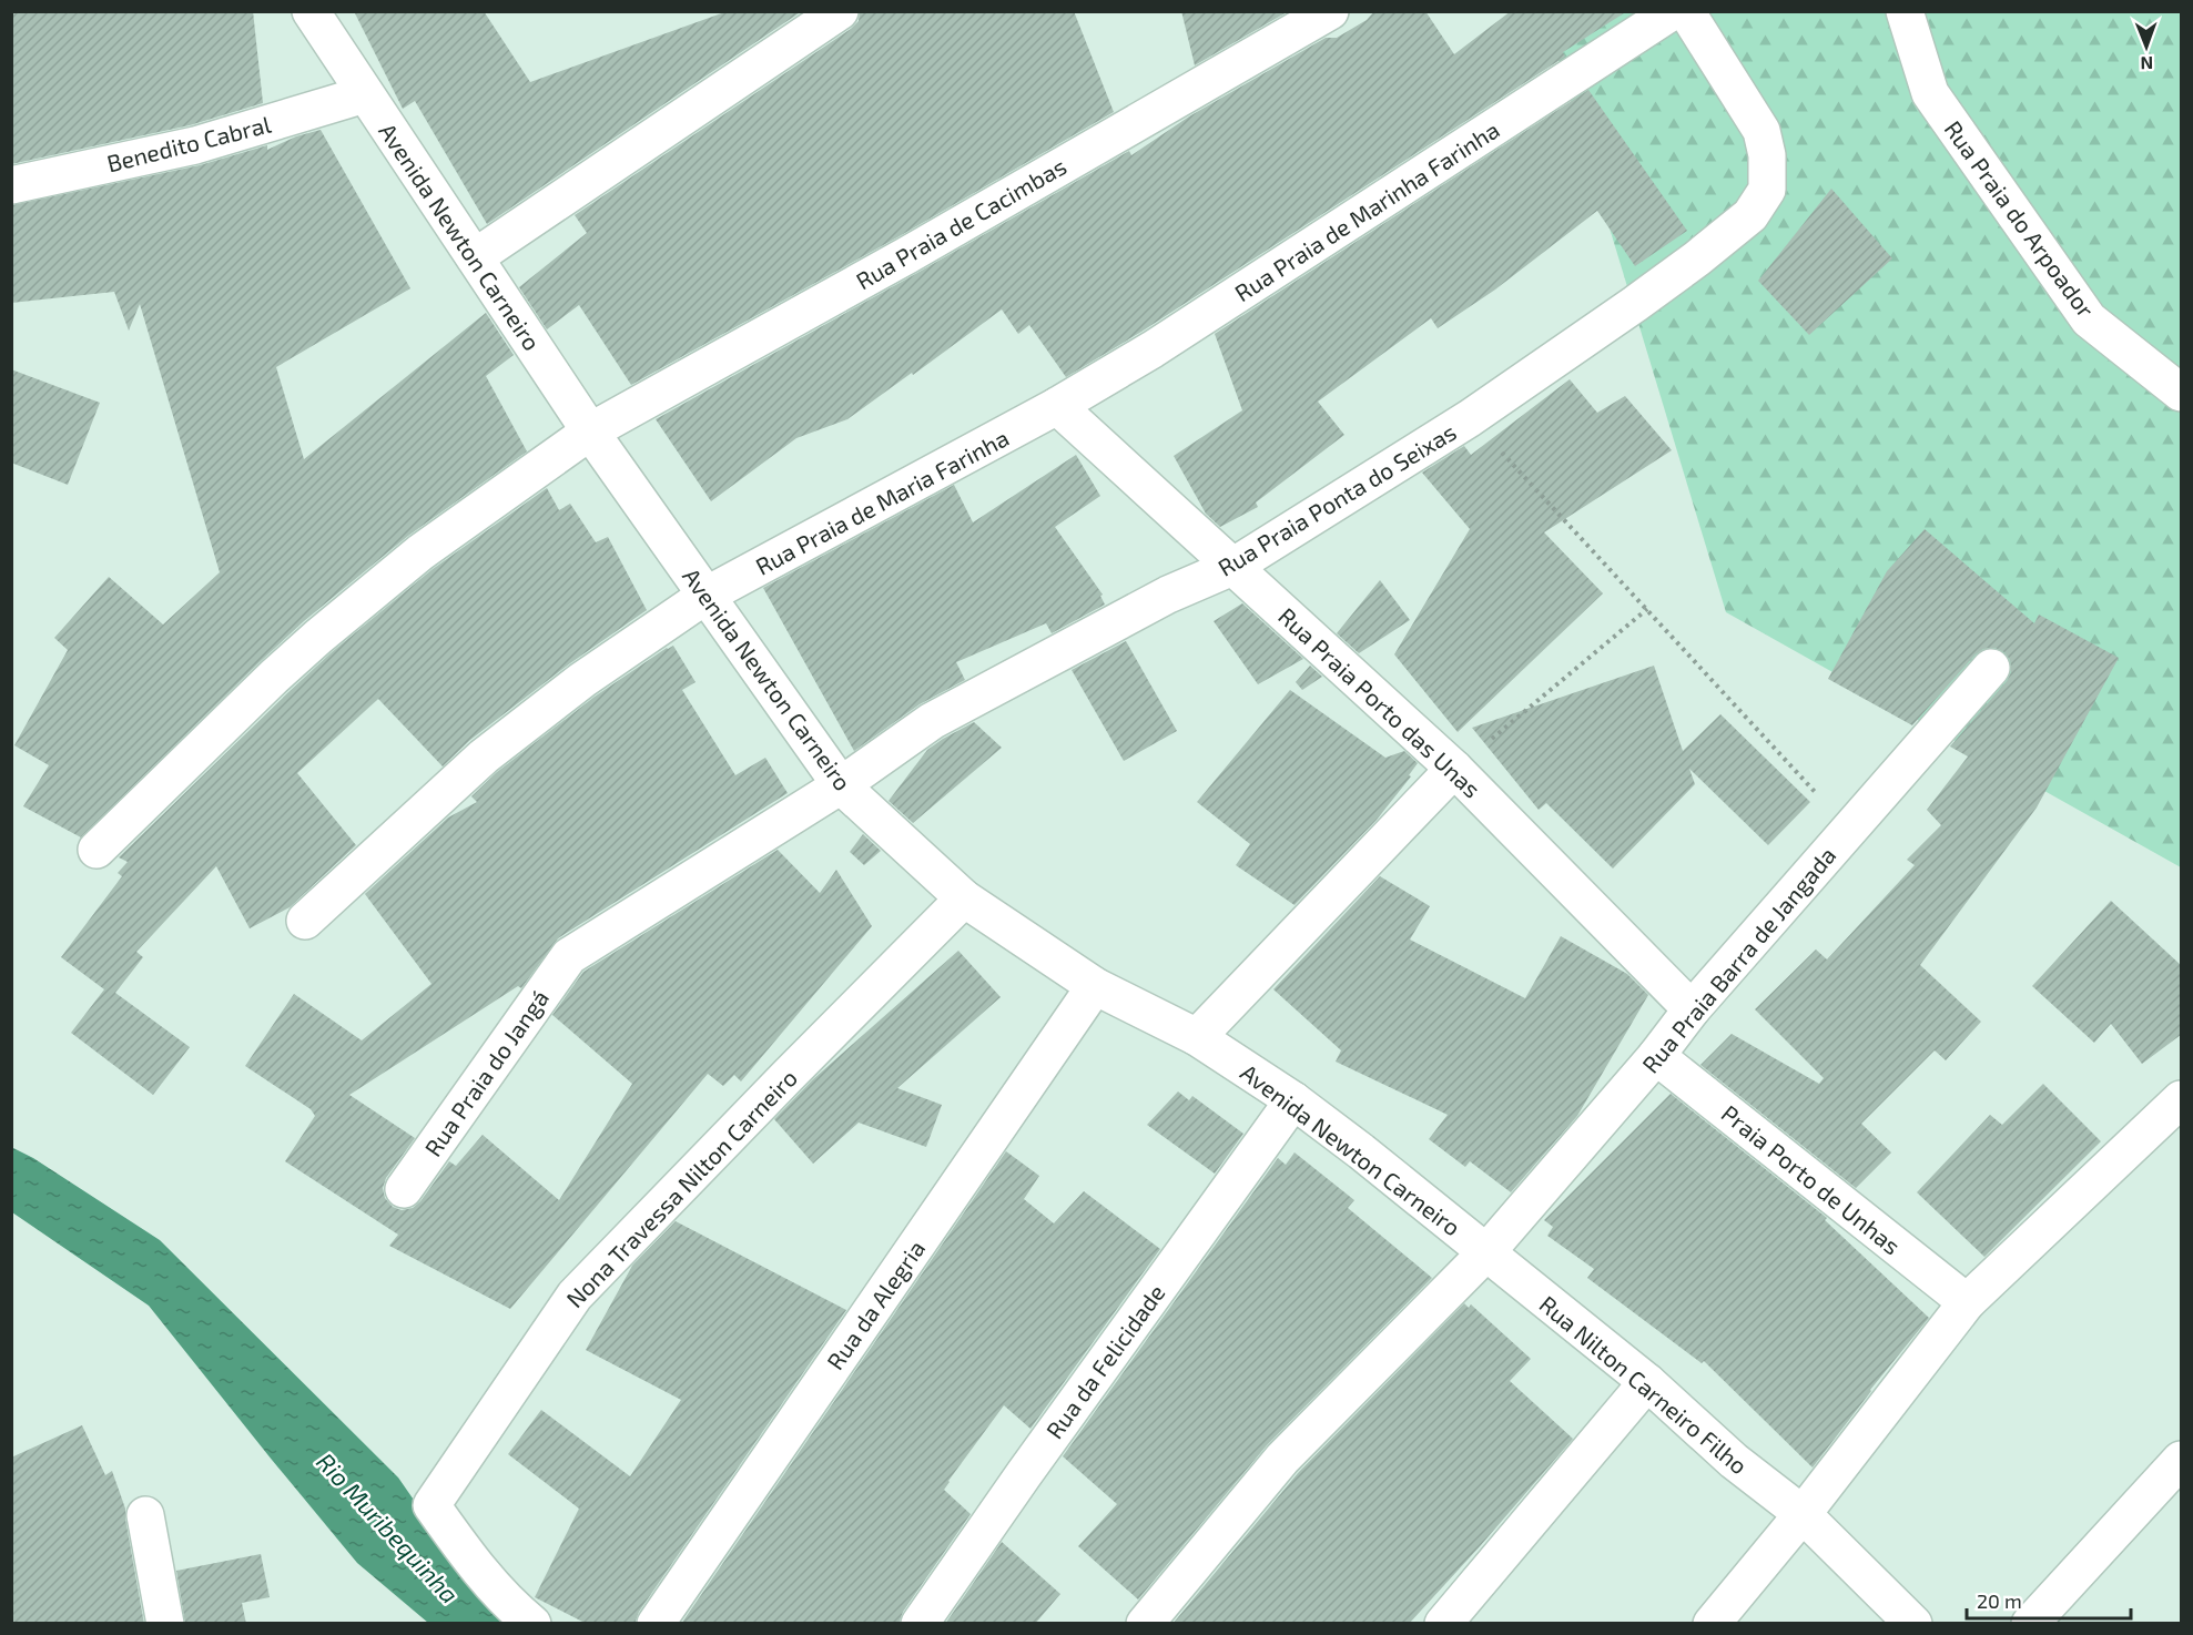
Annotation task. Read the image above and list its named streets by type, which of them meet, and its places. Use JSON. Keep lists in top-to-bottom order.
{
  "streets": {
    "street": [
      "Benedito Cabral",
      "Rua Praia de Marinha Farinha",
      "Rua Praia do Arpoador",
      "Rua Praia de Cacimbas",
      "Avenida Newton Carneiro",
      "Rua Praia Ponta do Seixas",
      "Rua Praia de Maria Farinha",
      "Rua Praia Porto das Unas",
      "Rua Praia Barra de Jangada",
      "Rua Praia do Jangá",
      "Praia Porto de Unhas",
      "Nona Travessa Nilton Carneiro",
      "Rua da Alegria",
      "Rua da Felicidade",
      "Rua Nilton Carneiro Filho"
    ]
  },
  "crossings": [
    ["Benedito Cabral", "Avenida Newton Carneiro"],
    ["Rua Praia de Marinha Farinha", "Rua Praia de Maria Farinha"],
    ["Rua Praia de Marinha Farinha", "Rua Praia Porto das Unas"],
    ["Rua Praia de Cacimbas", "Avenida Newton Carneiro"],
    ["Avenida Newton Carneiro", "Rua Praia Ponta do Seixas"],
    ["Avenida Newton Carneiro", "Rua Praia de Maria Farinha"],
    ["Avenida Newton Carneiro", "Rua Praia Barra de Jangada"],
    ["Avenida Newton Carneiro", "Nona Travessa Nilton Carneiro"],
    ["Avenida Newton Carneiro", "Rua da Alegria"],
    ["Avenida Newton Carneiro", "Rua da Felicidade"],
    ["Avenida Newton Carneiro", "Rua Nilton Carneiro Filho"],
    ["Rua Praia Ponta do Seixas", "Rua Praia Porto das Unas"],
    ["Rua Praia Ponta do Seixas", "Rua Praia do Jangá"],
    ["Rua Praia de Maria Farinha", "Rua Praia Porto das Unas"],
    ["Rua Praia Porto das Unas", "Rua Praia Barra de Jangada"],
    ["Rua Praia Barra de Jangada", "Praia Porto de Unhas"],
    ["Rua Praia Barra de Jangada", "Rua Nilton Carneiro Filho"]
  ],
  "water": ["Rio Muribequinha"],
  "scale_bar": "20 m",
  "north": "bottom"
}
